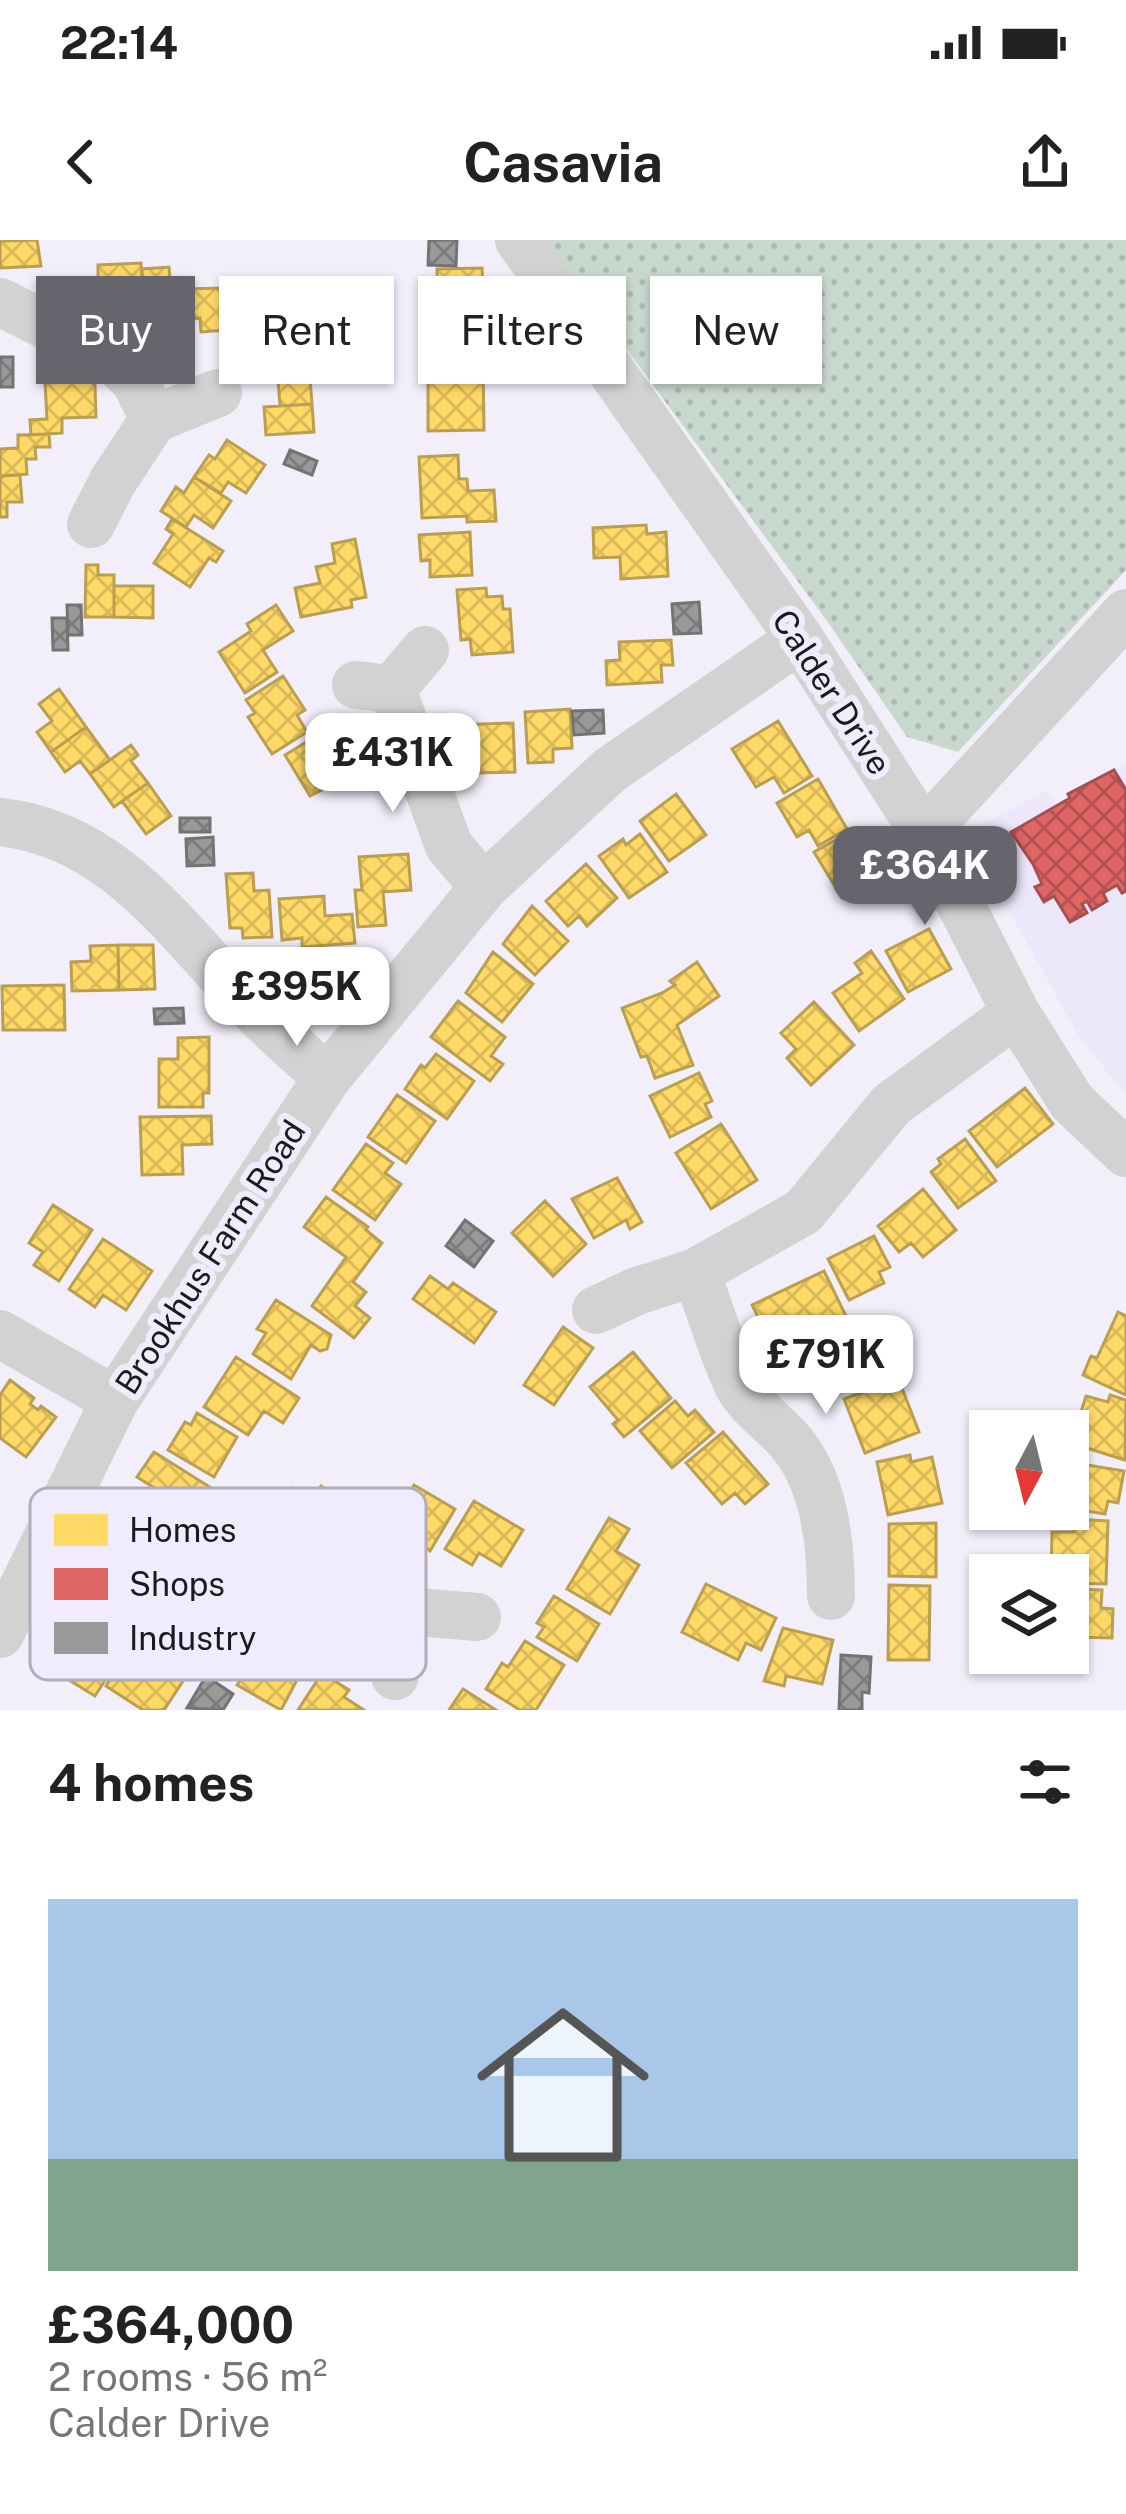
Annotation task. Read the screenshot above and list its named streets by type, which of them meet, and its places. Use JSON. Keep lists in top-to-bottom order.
{
  "streets": {
    "street": ["Calder Drive", "Brookhus Farm Road"]
  },
  "crossings": [
    ["Calder Drive", "Brookhus Farm Road"]
  ],
  "legend": ["Homes", "Shops", "Industry"],
  "north": "bottom",
  "page": {
    "status": "22:14",
    "header": "Casavia",
    "chip": [
      "Buy",
      "Rent",
      "Filters",
      "New"
    ],
    "price": [
      "£431K",
      "£364K",
      "£395K",
      "£791K"
    ],
    "heading": "4 homes",
    "list": [
      {
        "name": "£364,000",
        "note": "2 rooms · 56 m² · Calder Drive"
      }
    ]
  }
}
